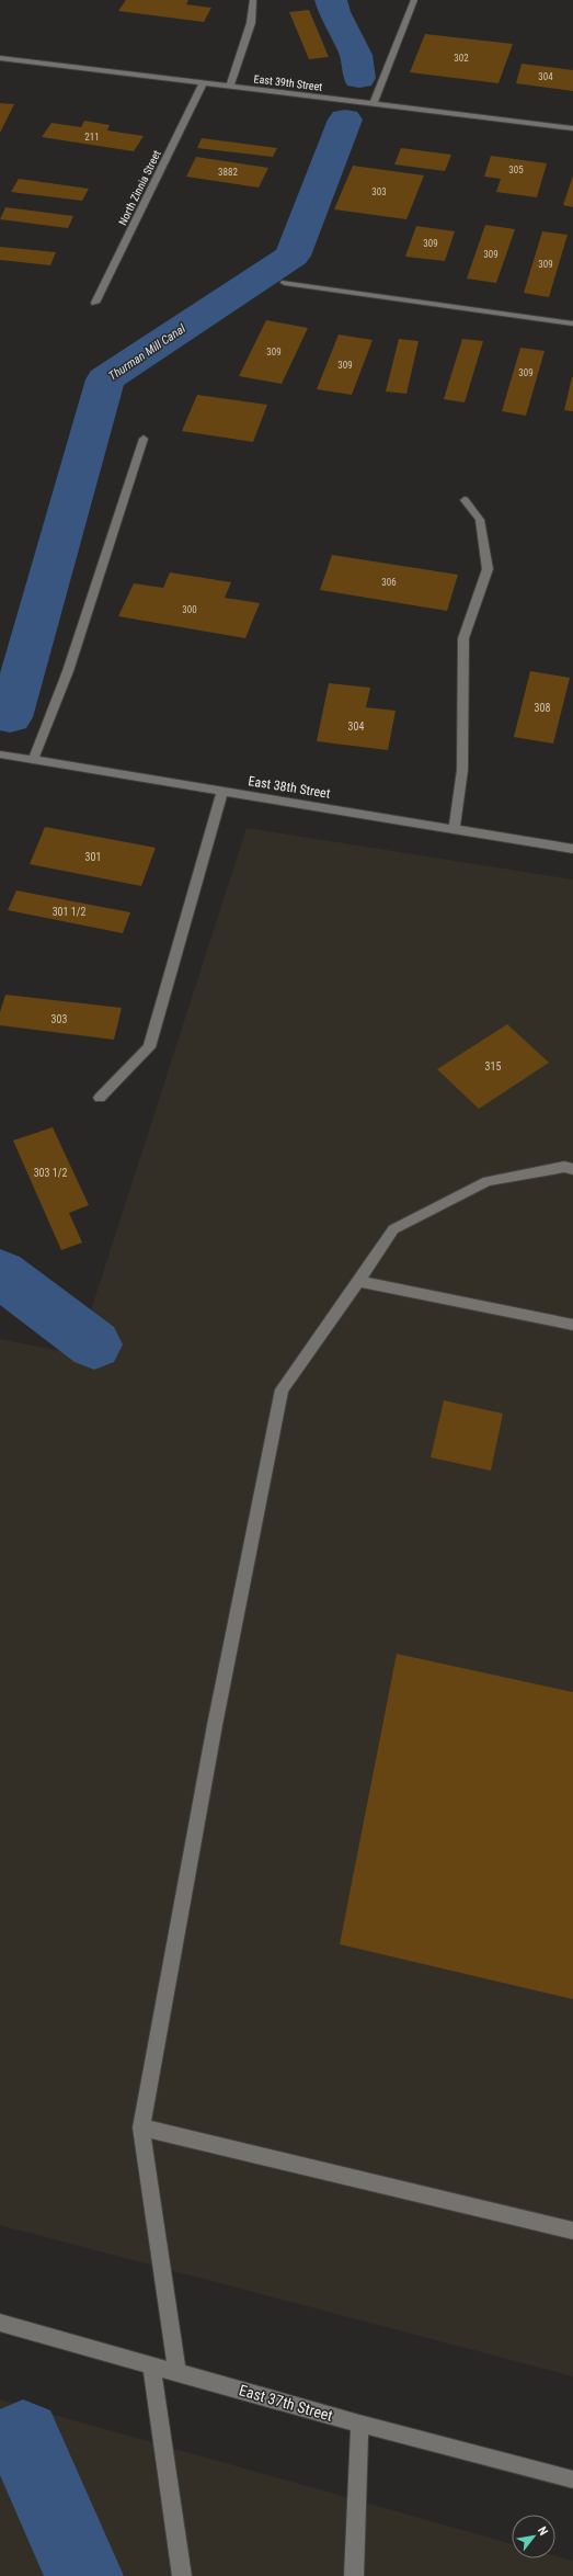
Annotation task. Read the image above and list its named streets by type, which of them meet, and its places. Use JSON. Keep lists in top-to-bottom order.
{
  "streets": {
    "street": [
      "East 39th Street",
      "North Zinnia Street",
      "East 38th Street",
      "East 37th Street"
    ]
  },
  "crossings": [
    ["East 39th Street", "North Zinnia Street"]
  ],
  "water": ["Thurman Mill Canal"],
  "house_numbers": [
    "302",
    "304",
    "211",
    "305",
    "3882",
    "303",
    "309",
    "309",
    "309",
    "309",
    "309",
    "309",
    "306",
    "300",
    "308",
    "304",
    "301",
    "301 1/2",
    "303",
    "315",
    "303 1/2"
  ],
  "north": "top right"
}
